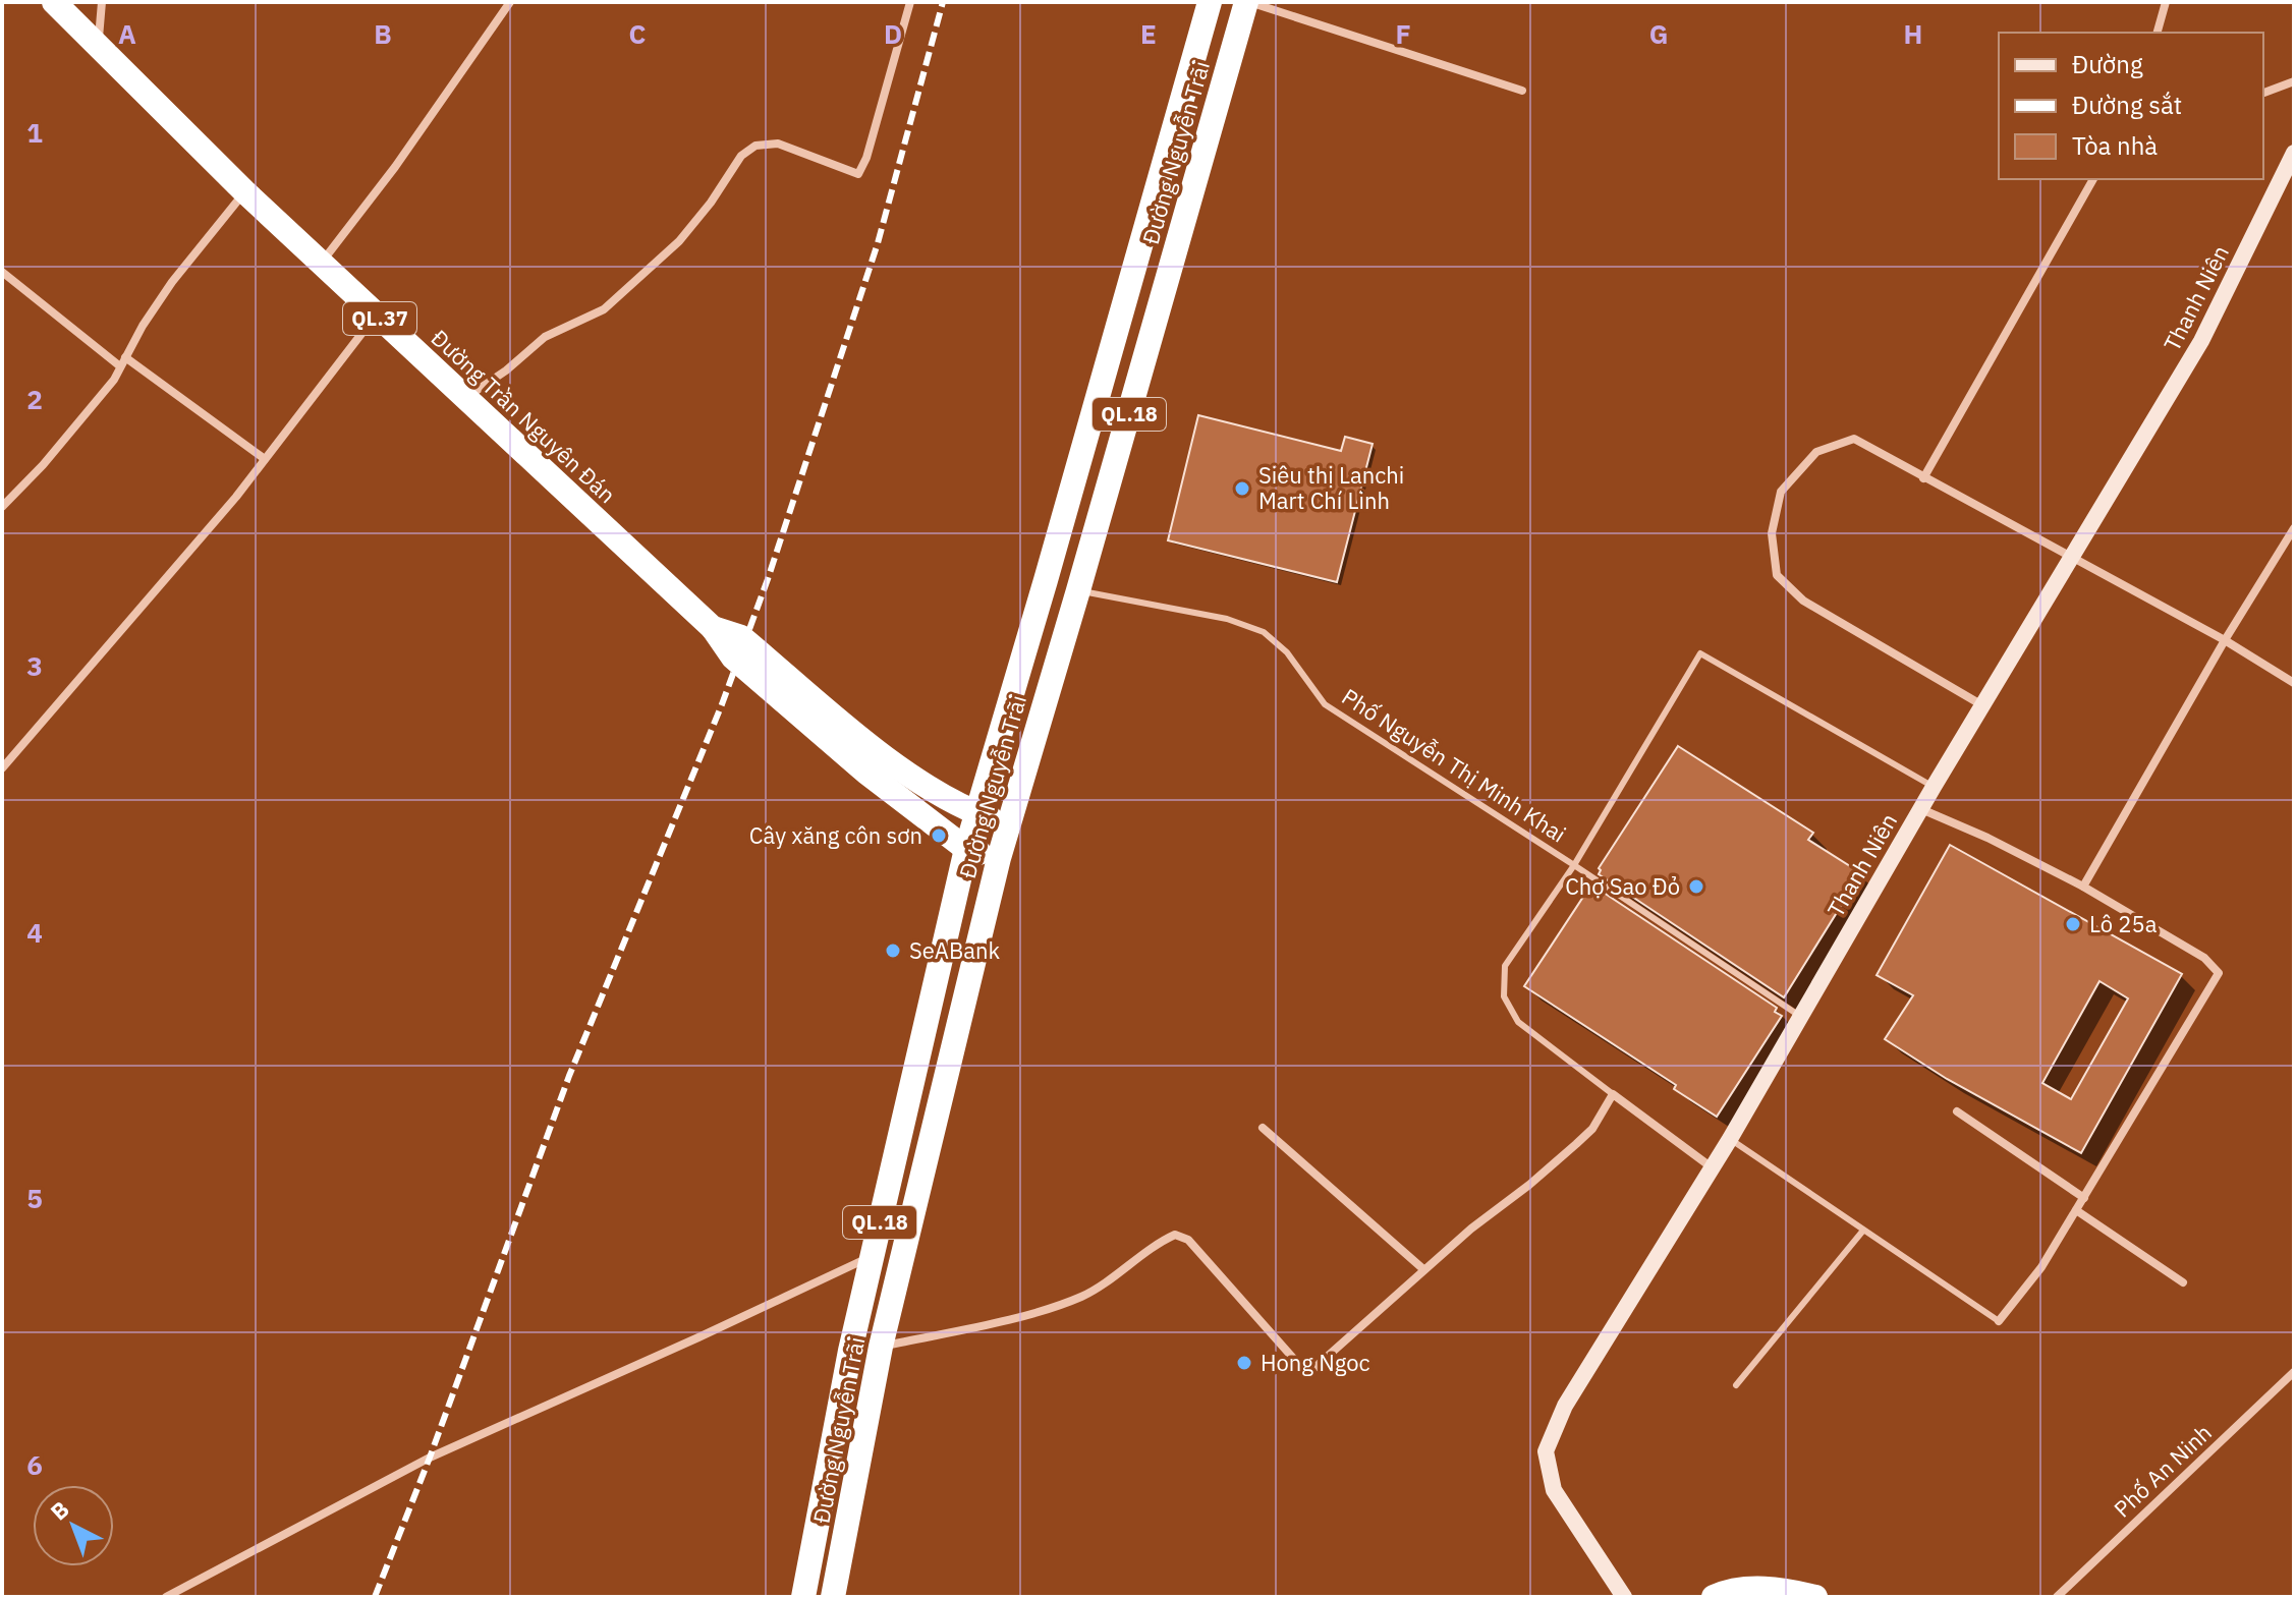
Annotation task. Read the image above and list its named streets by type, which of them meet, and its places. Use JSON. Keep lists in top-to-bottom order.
{
  "streets": {
    "highway": [
      "Đường Nguyễn Trãi",
      "QL.37",
      "QL.18",
      "Đường Trần Nguyên Đán"
    ],
    "street": ["Thanh Niên", "Phố An Ninh"],
    "lane": ["Phố Nguyễn Thị Minh Khai"]
  },
  "crossings": [
    ["Đường Nguyễn Trãi", "Đường Trần Nguyên Đán"],
    ["Đường Nguyễn Trãi", "Phố Nguyễn Thị Minh Khai"],
    ["Thanh Niên", "Phố Nguyễn Thị Minh Khai"]
  ],
  "places": [
    "Siêu thị Lanchi Mart Chí Linh",
    "Cây xăng côn sơn",
    "Chợ Sao Đỏ",
    "Lô 25a",
    "SeABank",
    "Hong Ngoc"
  ],
  "legend": ["Đường", "Đường sắt", "Tòa nhà"],
  "north": "top left",
  "grid": {
    "columns": [
      "A",
      "B",
      "C",
      "D",
      "E",
      "F",
      "G",
      "H"
    ],
    "rows": [
      "1",
      "2",
      "3",
      "4",
      "5",
      "6"
    ]
  }
}
